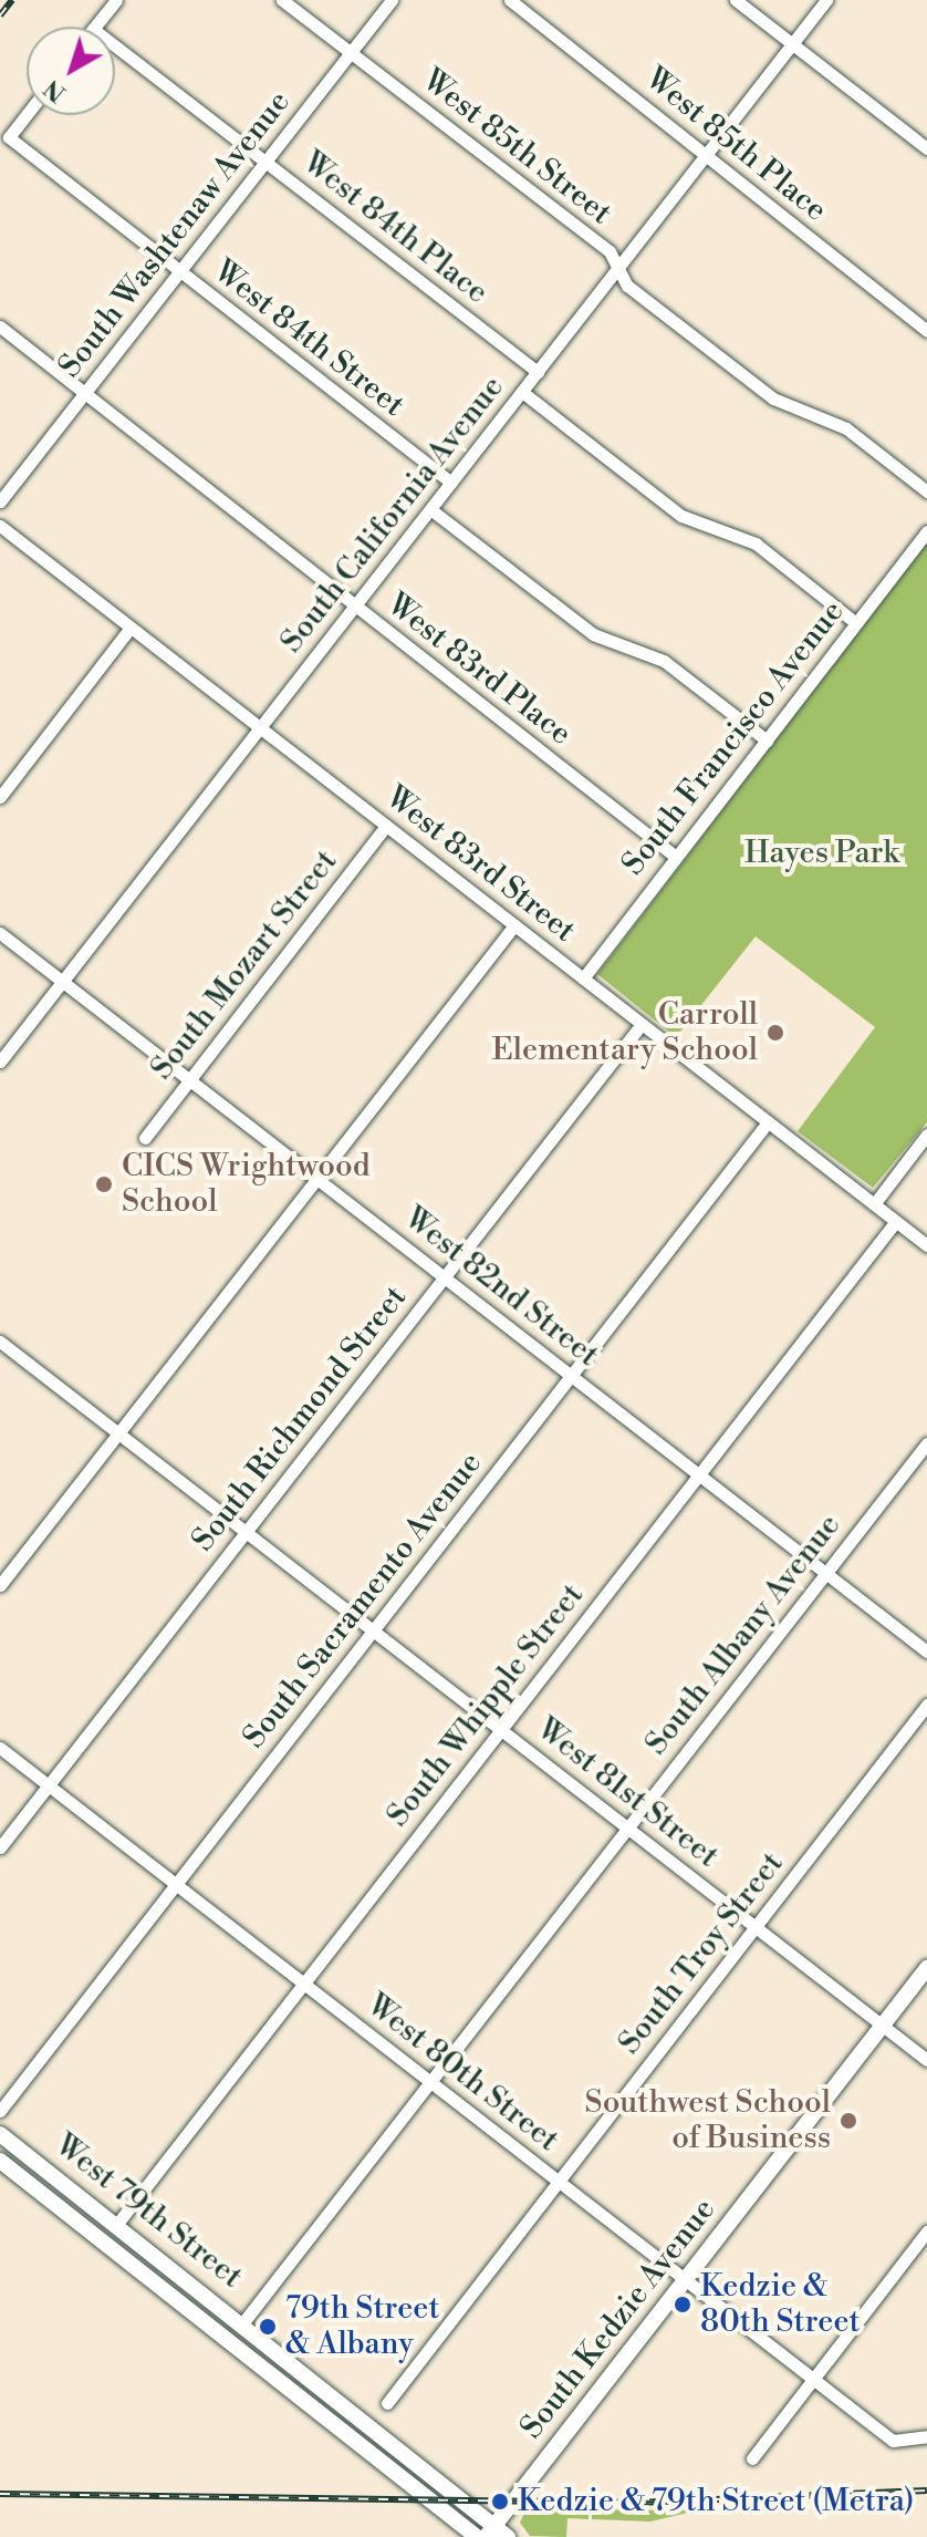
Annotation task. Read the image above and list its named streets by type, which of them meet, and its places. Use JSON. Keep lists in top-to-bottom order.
{
  "streets": {
    "main road": ["West 79th Street", "South Kedzie Avenue"],
    "street": [
      "West 85th Place",
      "West 85th Street",
      "West 84th Place",
      "South Washtenaw Avenue",
      "West 84th Street",
      "South California Avenue",
      "West 83rd Place",
      "South Francisco Avenue",
      "West 83rd Street",
      "South Mozart Street",
      "West 82nd Street",
      "South Richmond Street",
      "South Sacramento Avenue",
      "South Albany Avenue",
      "South Whipple Street",
      "West 81st Street",
      "South Troy Street",
      "West 80th Street"
    ]
  },
  "crossings": [
    ["West 85th Place", "South California Avenue"],
    ["West 85th Street", "South Washtenaw Avenue"],
    ["West 85th Street", "South California Avenue"],
    ["West 84th Place", "South Washtenaw Avenue"],
    ["West 84th Place", "South California Avenue"],
    ["South Washtenaw Avenue", "West 84th Street"],
    ["South Washtenaw Avenue", "West 83rd Place"],
    ["West 84th Street", "South California Avenue"],
    ["South California Avenue", "West 83rd Place"],
    ["South California Avenue", "West 83rd Street"],
    ["South California Avenue", "West 82nd Street"],
    ["West 83rd Place", "South Francisco Avenue"],
    ["South Francisco Avenue", "West 83rd Street"],
    ["West 83rd Street", "South Mozart Street"],
    ["West 83rd Street", "South Richmond Street"],
    ["West 83rd Street", "South Sacramento Avenue"],
    ["West 83rd Street", "South Whipple Street"],
    ["South Mozart Street", "West 82nd Street"],
    ["West 82nd Street", "South Richmond Street"],
    ["West 82nd Street", "South Sacramento Avenue"],
    ["West 82nd Street", "South Albany Avenue"],
    ["West 82nd Street", "South Whipple Street"],
    ["South Richmond Street", "West 81st Street"],
    ["South Richmond Street", "West 80th Street"],
    ["South Sacramento Avenue", "West 81st Street"],
    ["South Sacramento Avenue", "West 80th Street"],
    ["South Albany Avenue", "West 81st Street"],
    ["South Albany Avenue", "West 80th Street"],
    ["South Albany Avenue", "West 79th Street"],
    ["South Whipple Street", "West 81st Street"],
    ["South Whipple Street", "West 80th Street"],
    ["South Whipple Street", "West 79th Street"],
    ["West 81st Street", "South Troy Street"],
    ["West 81st Street", "South Kedzie Avenue"],
    ["South Troy Street", "West 80th Street"],
    ["West 80th Street", "South Kedzie Avenue"],
    ["West 79th Street", "South Kedzie Avenue"]
  ],
  "parks": ["Hayes Park"],
  "places": [
    "Carroll Elementary School",
    "CICS Wrightwood School",
    "Southwest School of Business",
    "Kedzie & 80th Street",
    "79th Street & Albany",
    "Kedzie & 79th Street (Metra)"
  ],
  "north": "bottom left"
}
